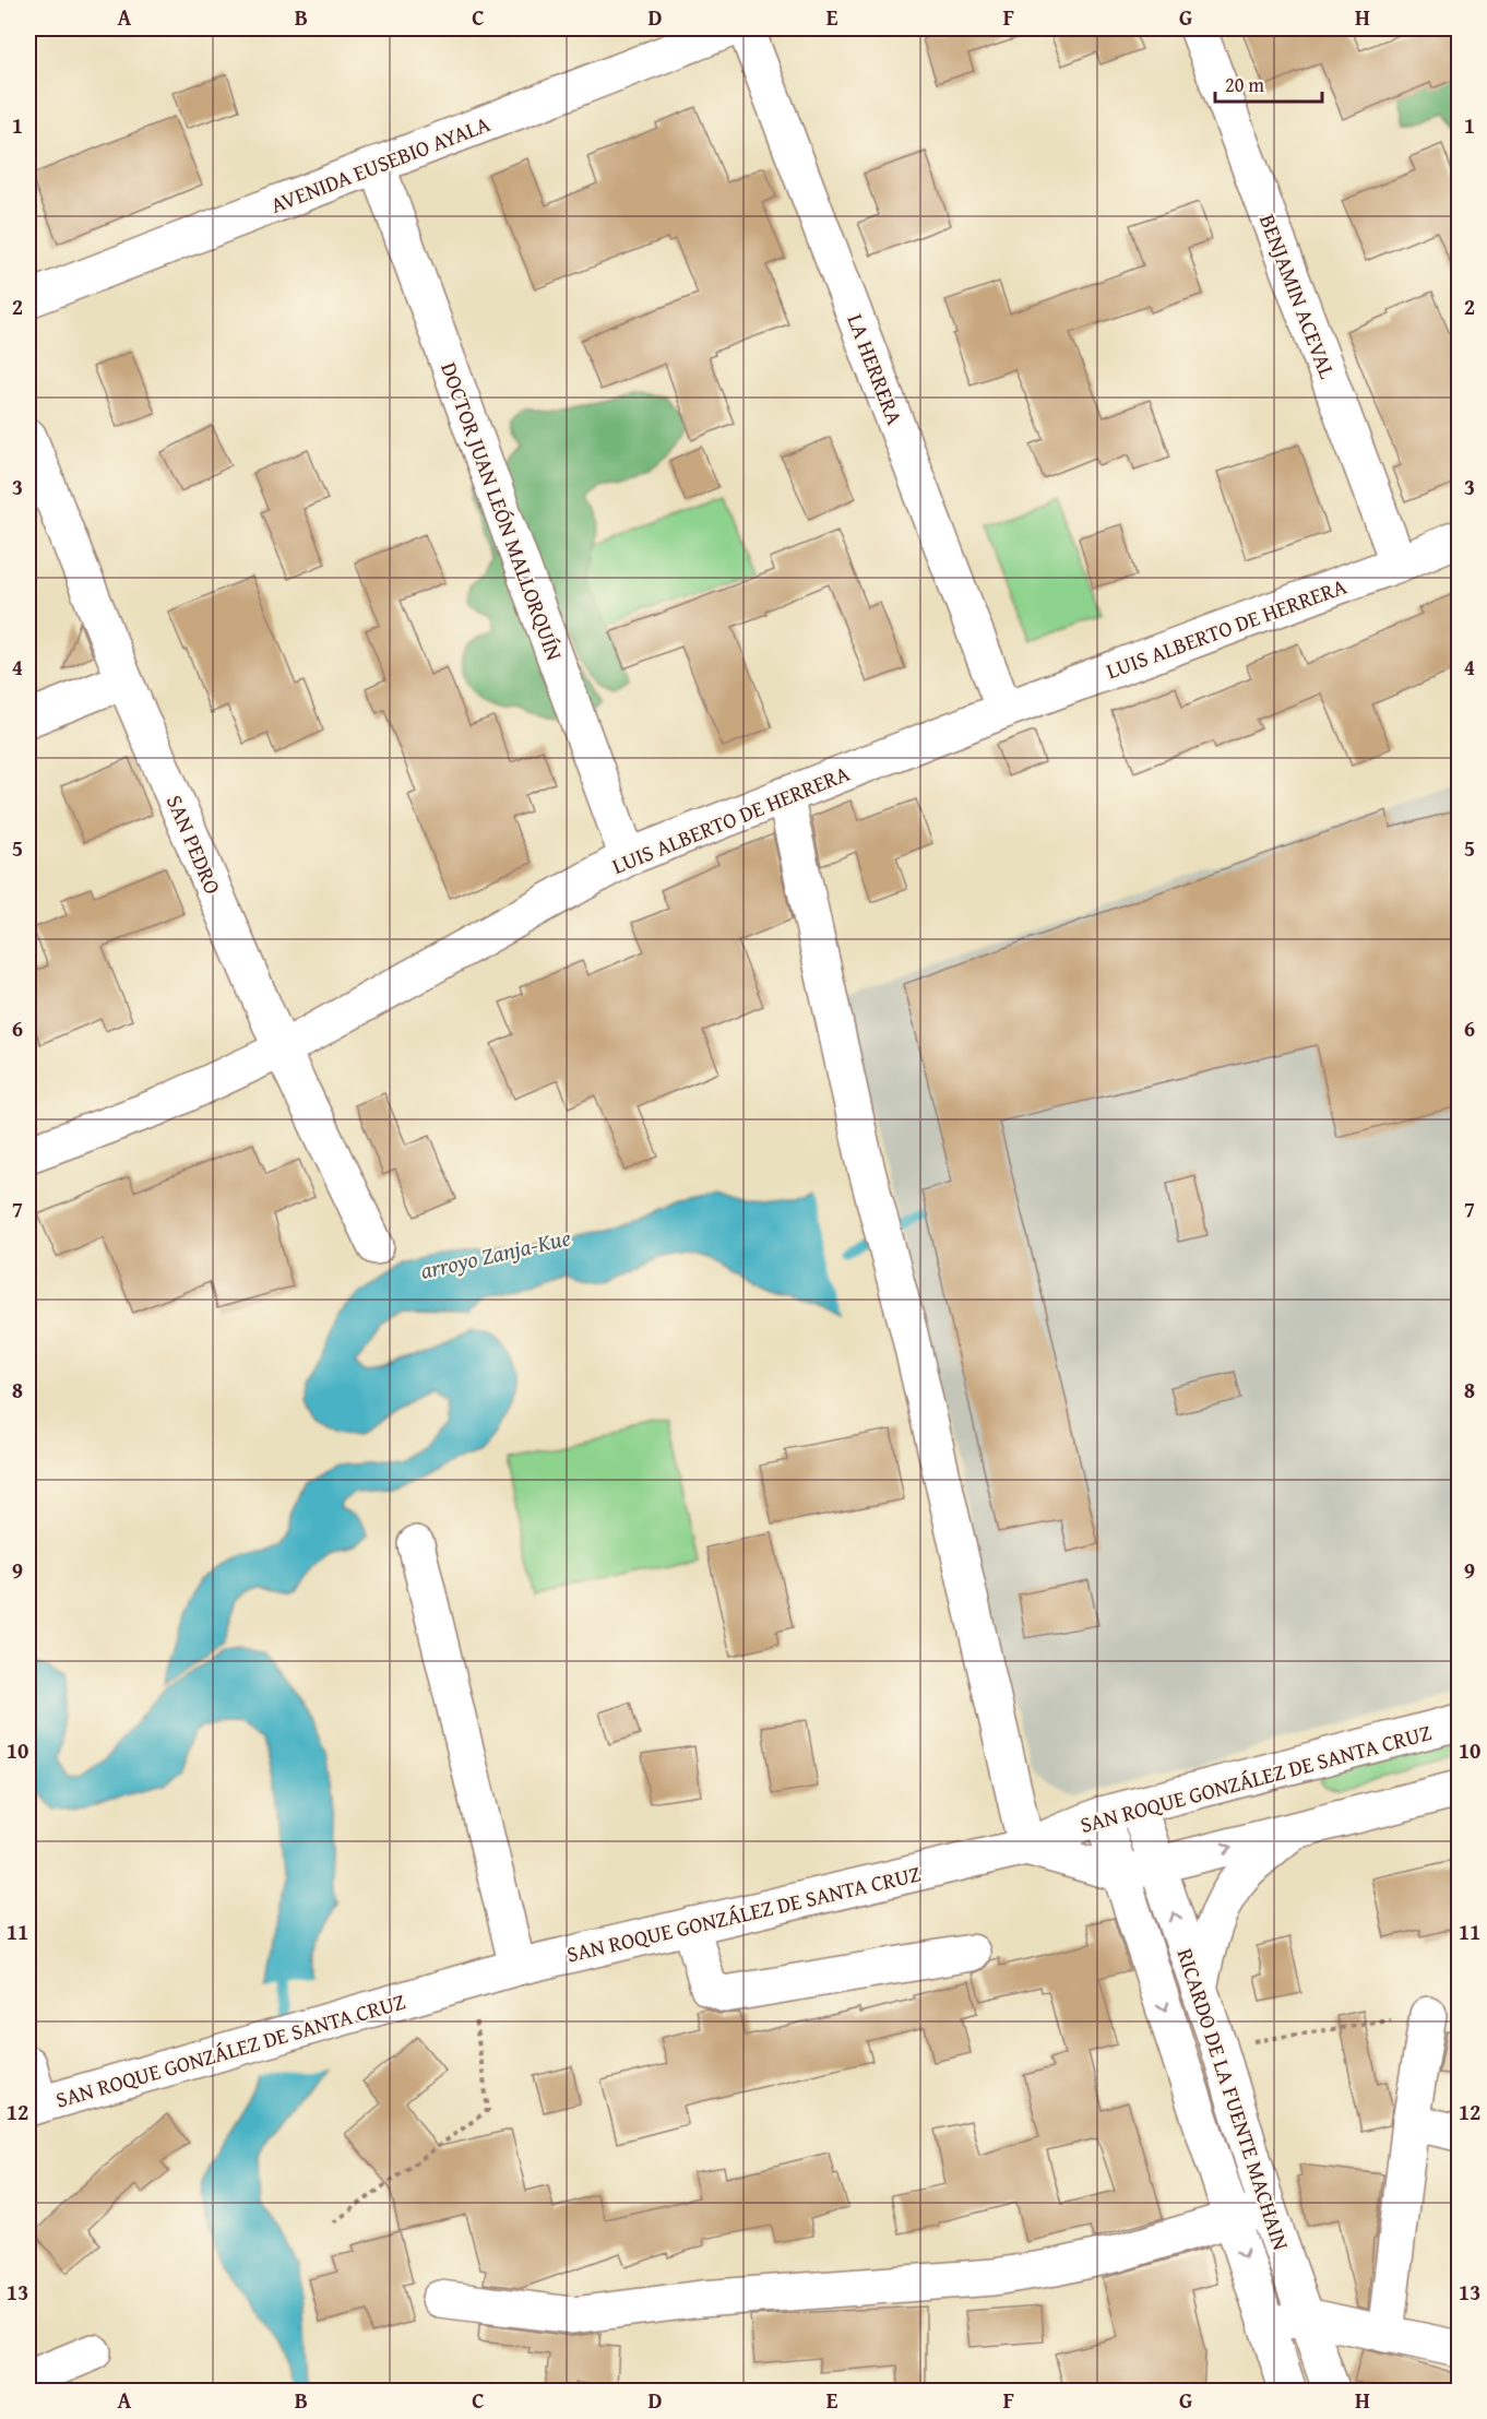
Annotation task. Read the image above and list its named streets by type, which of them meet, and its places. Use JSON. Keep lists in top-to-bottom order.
{
  "streets": {
    "street": [
      "AVENIDA EUSEBIO AYALA",
      "BENJAMIN ACEVAL",
      "LA HERRERA",
      "DOCTOR JUAN LEÓN MALLORQUÍN",
      "LUIS ALBERTO DE HERRERA",
      "SAN PEDRO",
      "SAN ROQUE GONZÁLEZ DE SANTA CRUZ",
      "RICARDO DE LA FUENTE MACHAIN"
    ]
  },
  "crossings": [
    ["AVENIDA EUSEBIO AYALA", "DOCTOR JUAN LEÓN MALLORQUÍN"],
    ["BENJAMIN ACEVAL", "LUIS ALBERTO DE HERRERA"],
    ["LA HERRERA", "LUIS ALBERTO DE HERRERA"],
    ["DOCTOR JUAN LEÓN MALLORQUÍN", "LUIS ALBERTO DE HERRERA"],
    ["LUIS ALBERTO DE HERRERA", "SAN PEDRO"],
    ["SAN ROQUE GONZÁLEZ DE SANTA CRUZ", "RICARDO DE LA FUENTE MACHAIN"]
  ],
  "water": ["arroyo Zanja-Kue"],
  "scale_bar": "20 m",
  "grid": {
    "columns": [
      "A",
      "B",
      "C",
      "D",
      "E",
      "F",
      "G",
      "H"
    ],
    "rows": [
      "1",
      "2",
      "3",
      "4",
      "5",
      "6",
      "7",
      "8",
      "9",
      "10",
      "11",
      "12",
      "13"
    ]
  }
}
